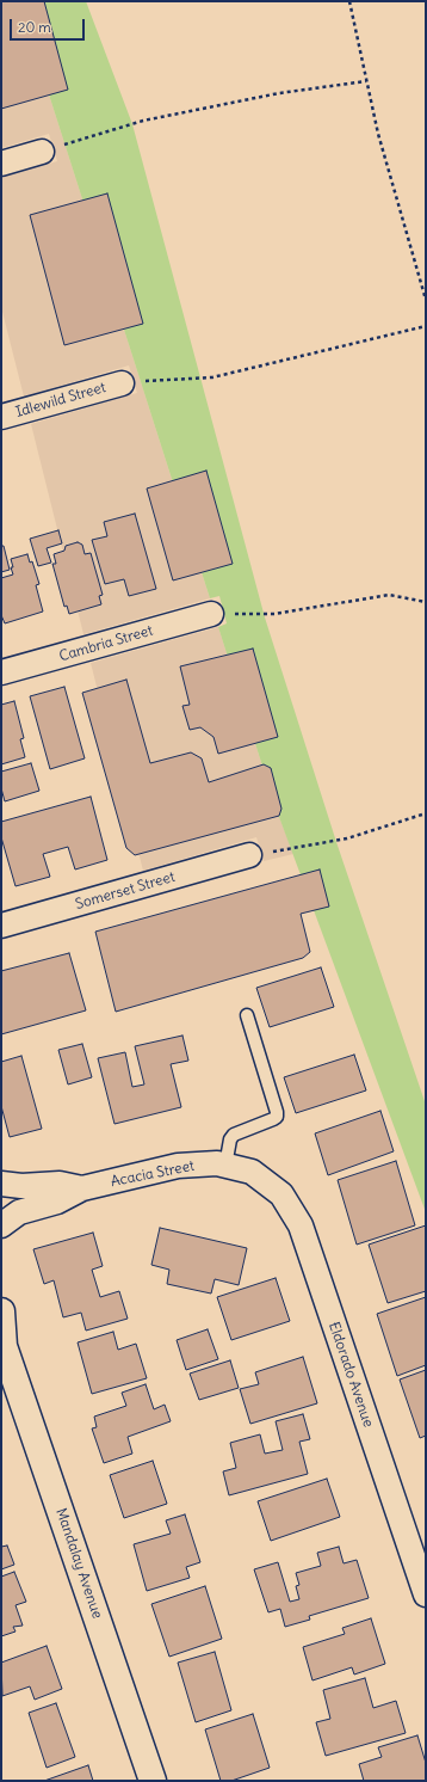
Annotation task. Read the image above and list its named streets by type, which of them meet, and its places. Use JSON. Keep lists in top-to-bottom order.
{
  "streets": {
    "street": [
      "Idlewild Street",
      "Cambria Street",
      "Somerset Street",
      "Acacia Street",
      "Eldorado Avenue",
      "Mandalay Avenue"
    ]
  },
  "crossings": [
    ["Acacia Street", "Eldorado Avenue"]
  ],
  "scale_bar": "20 m"
}
